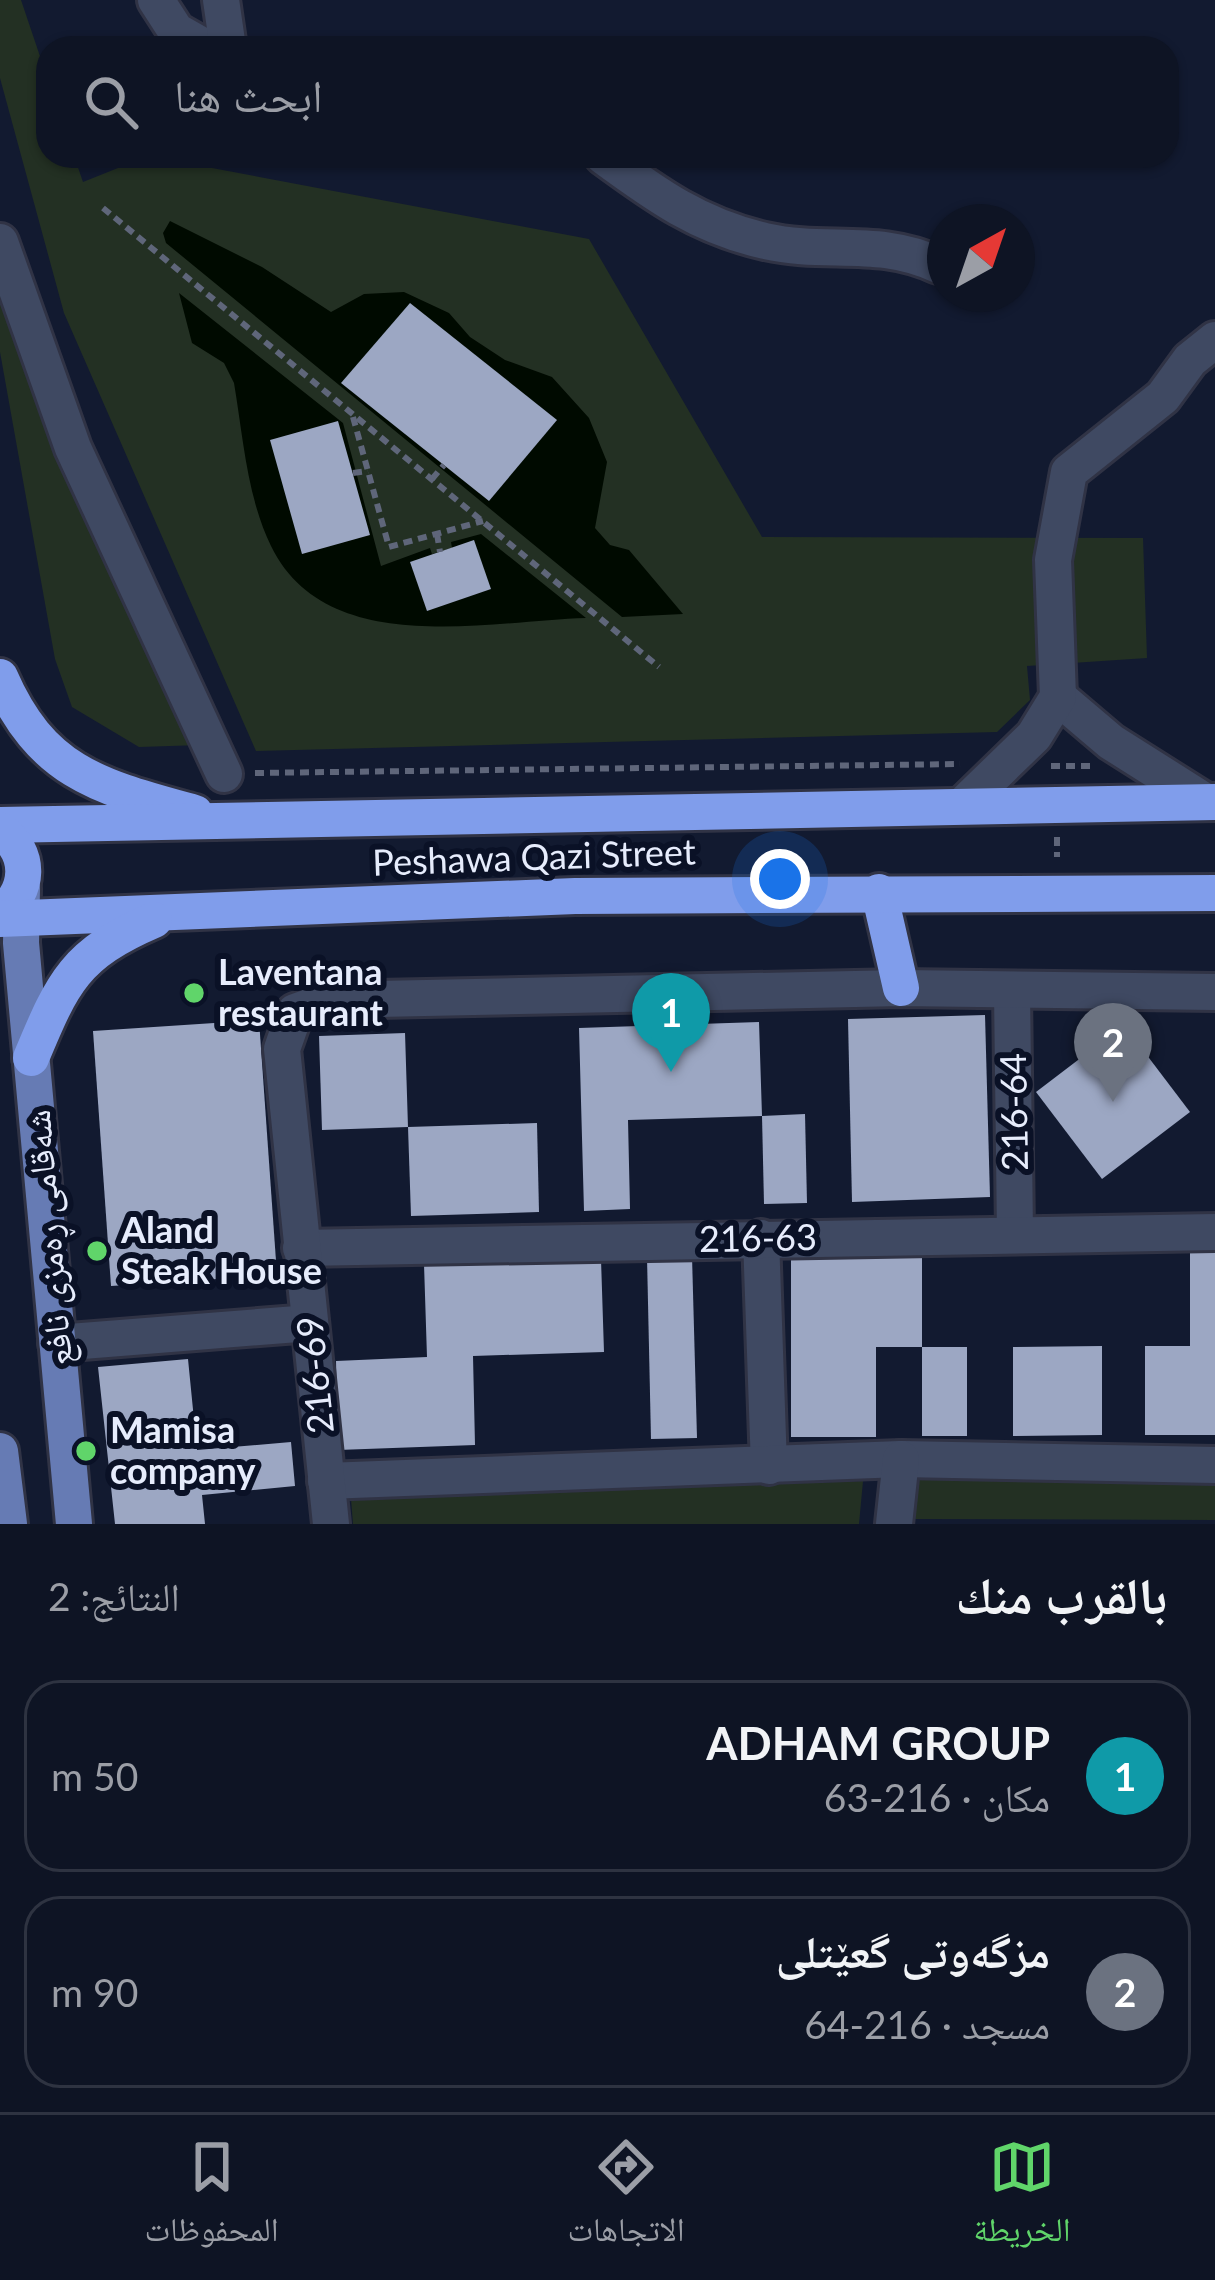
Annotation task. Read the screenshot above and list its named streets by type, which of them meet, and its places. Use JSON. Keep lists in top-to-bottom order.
{
  "streets": {
    "highway": ["Peshawa Qazi Street"],
    "main road": ["شەقامی ڕەمزی نافع"],
    "street": ["216-64", "216-63", "216-69"]
  },
  "crossings": [
    ["Peshawa Qazi Street", "شەقامی ڕەمزی نافع"],
    ["216-64", "216-63"],
    ["216-63", "216-69"]
  ],
  "places": ["Laventana restaurant", "Aland Steak House", "Mamisa company"],
  "north": "top right",
  "page": {
    "search": "ابحث هنا",
    "pins": ["1", "2"],
    "heading": ["بالقرب منك", "النتائج: 2"],
    "list": [
      {
        "mark": "1",
        "name": "ADHAM GROUP",
        "note": "مكان · 216-63",
        "value": "50 m"
      },
      {
        "mark": "2",
        "name": "مزگەوتی گعێتلی",
        "note": "مسجد · 216-64",
        "value": "90 m"
      }
    ],
    "nav": ["الخريطة", "الاتجاهات", "المحفوظات"]
  }
}
